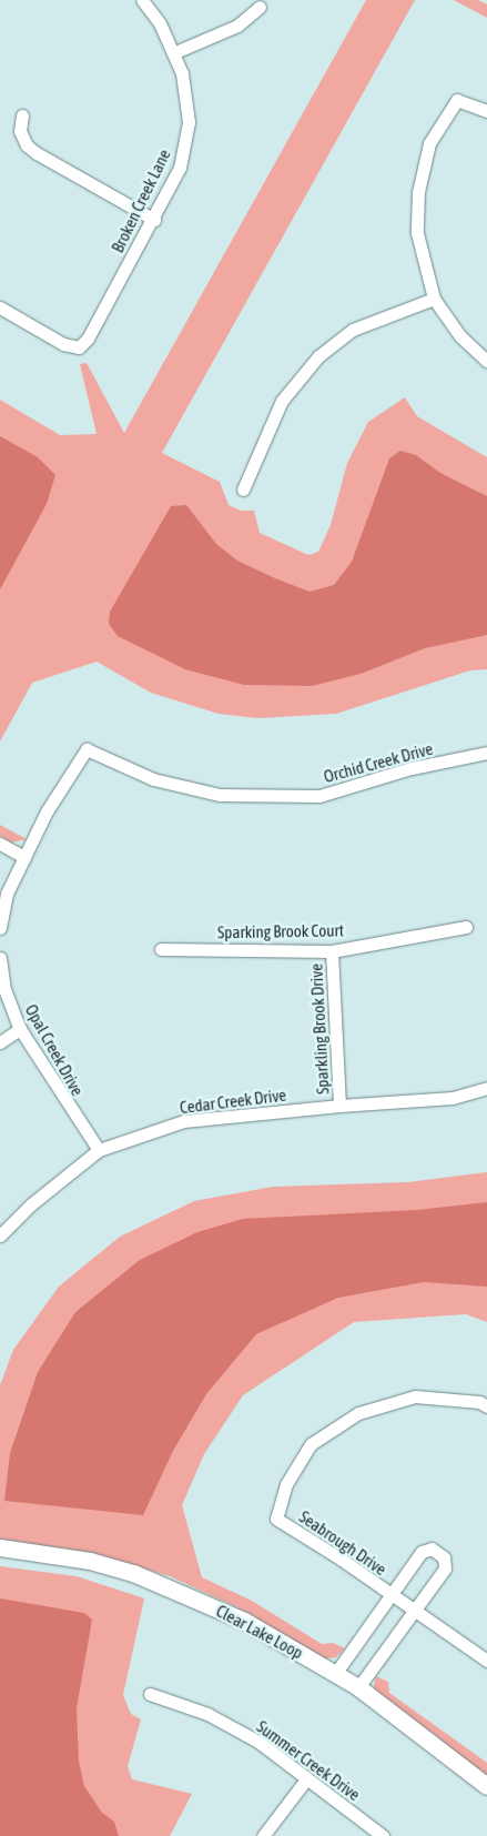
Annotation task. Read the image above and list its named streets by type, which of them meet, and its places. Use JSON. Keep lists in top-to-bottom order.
{
  "streets": {
    "street": [
      "Broken Creek Lane",
      "Orchid Creek Drive",
      "Sparking Brook Court",
      "Sparkling Brook Drive",
      "Opal Creek Drive",
      "Cedar Creek Drive",
      "Seabrough Drive",
      "Clear Lake Loop",
      "Summer Creek Drive"
    ]
  },
  "crossings": [
    ["Sparking Brook Court", "Sparkling Brook Drive"],
    ["Sparkling Brook Drive", "Cedar Creek Drive"],
    ["Opal Creek Drive", "Cedar Creek Drive"],
    ["Seabrough Drive", "Clear Lake Loop"]
  ]
}
